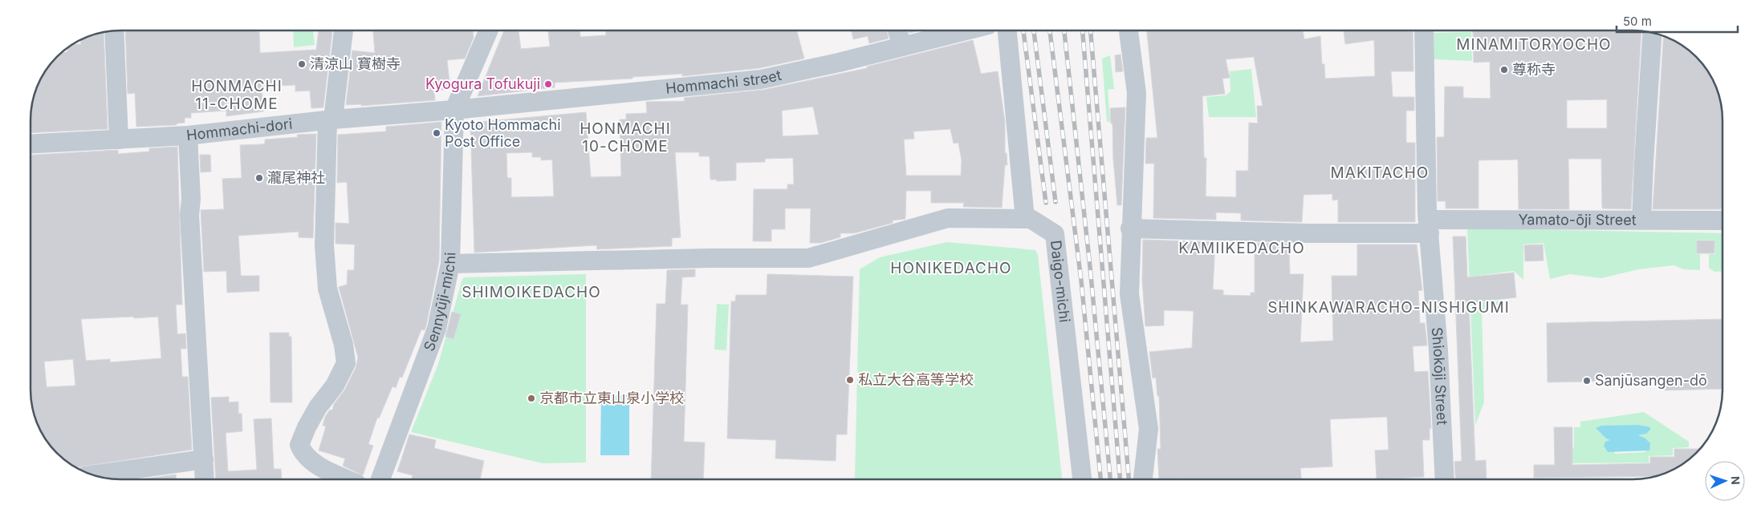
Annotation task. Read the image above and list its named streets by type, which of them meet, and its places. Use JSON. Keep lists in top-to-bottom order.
{
  "streets": {
    "street": [
      "Hommachi street",
      "Hommachi-dori",
      "Yamato-ōji Street",
      "Daigo-michi",
      "Sennyūji-michi",
      "Shiokōji Street"
    ]
  },
  "crossings": [
    ["Hommachi street", "Hommachi-dori"],
    ["Hommachi street", "Sennyūji-michi"],
    ["Hommachi-dori", "Sennyūji-michi"],
    ["Yamato-ōji Street", "Shiokōji Street"]
  ],
  "districts": [
    "MINAMITORYOCHO",
    "HONMACHI 11-CHOME",
    "HONMACHI 10-CHOME",
    "MAKITACHO",
    "KAMIIKEDACHO",
    "HONIKEDACHO",
    "SHIMOIKEDACHO",
    "SHINKAWARACHO-NISHIGUMI"
  ],
  "places": [
    "清涼山 寶樹寺",
    "尊称寺",
    "Kyogura Tofukuji",
    "Kyoto Hommachi Post Office",
    "瀧尾神社",
    "私立大谷高等学校",
    "Sanjūsangen-dō",
    "京都市立東山泉小学校"
  ],
  "scale_bar": "50 m",
  "north": "right"
}
